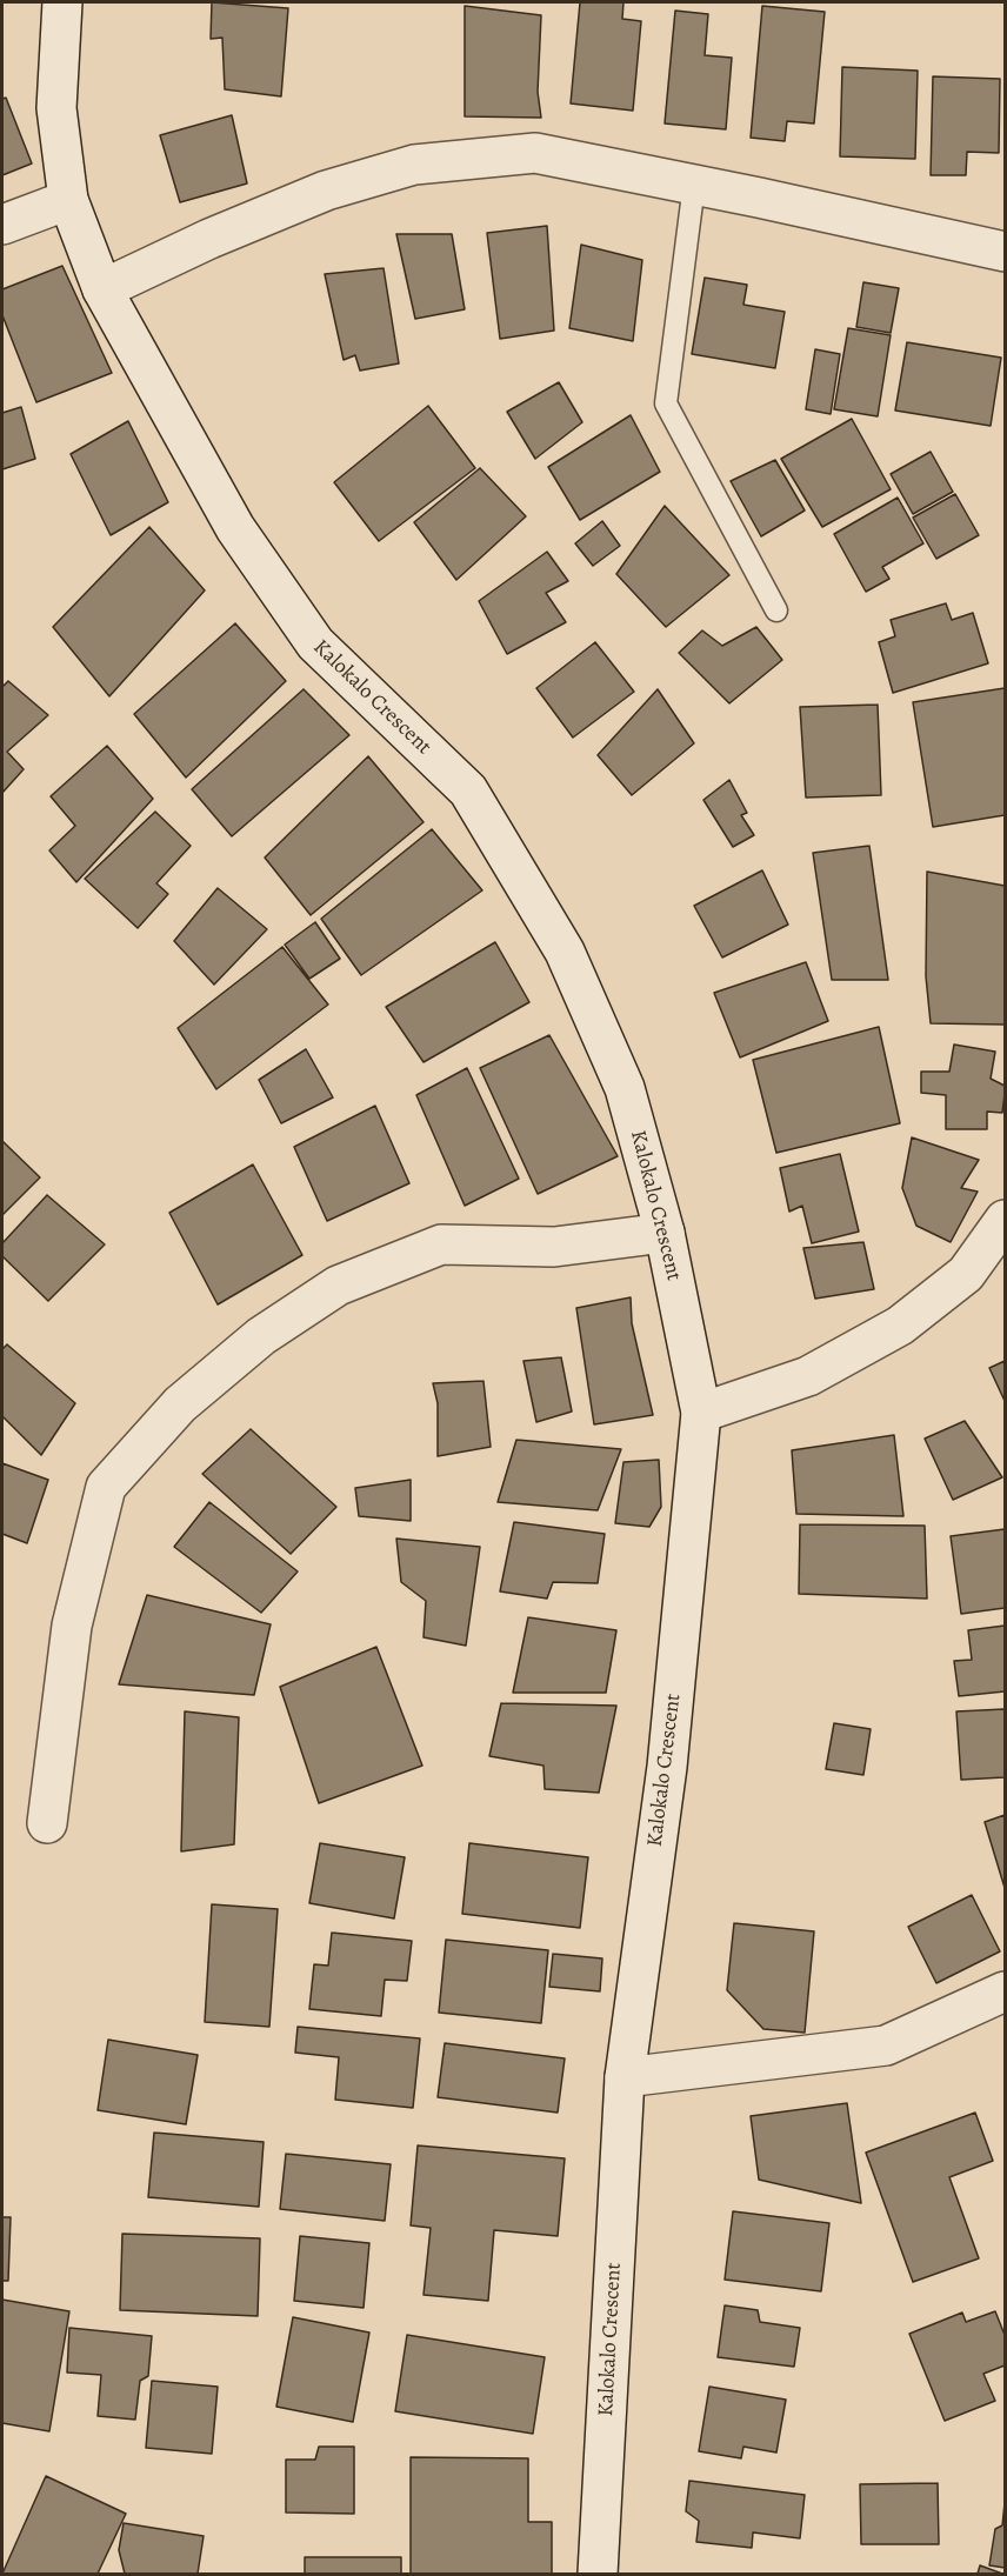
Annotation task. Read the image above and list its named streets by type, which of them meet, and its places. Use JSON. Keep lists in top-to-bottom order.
{
  "streets": {
    "street": ["Kalokalo Crescent"]
  }
}
